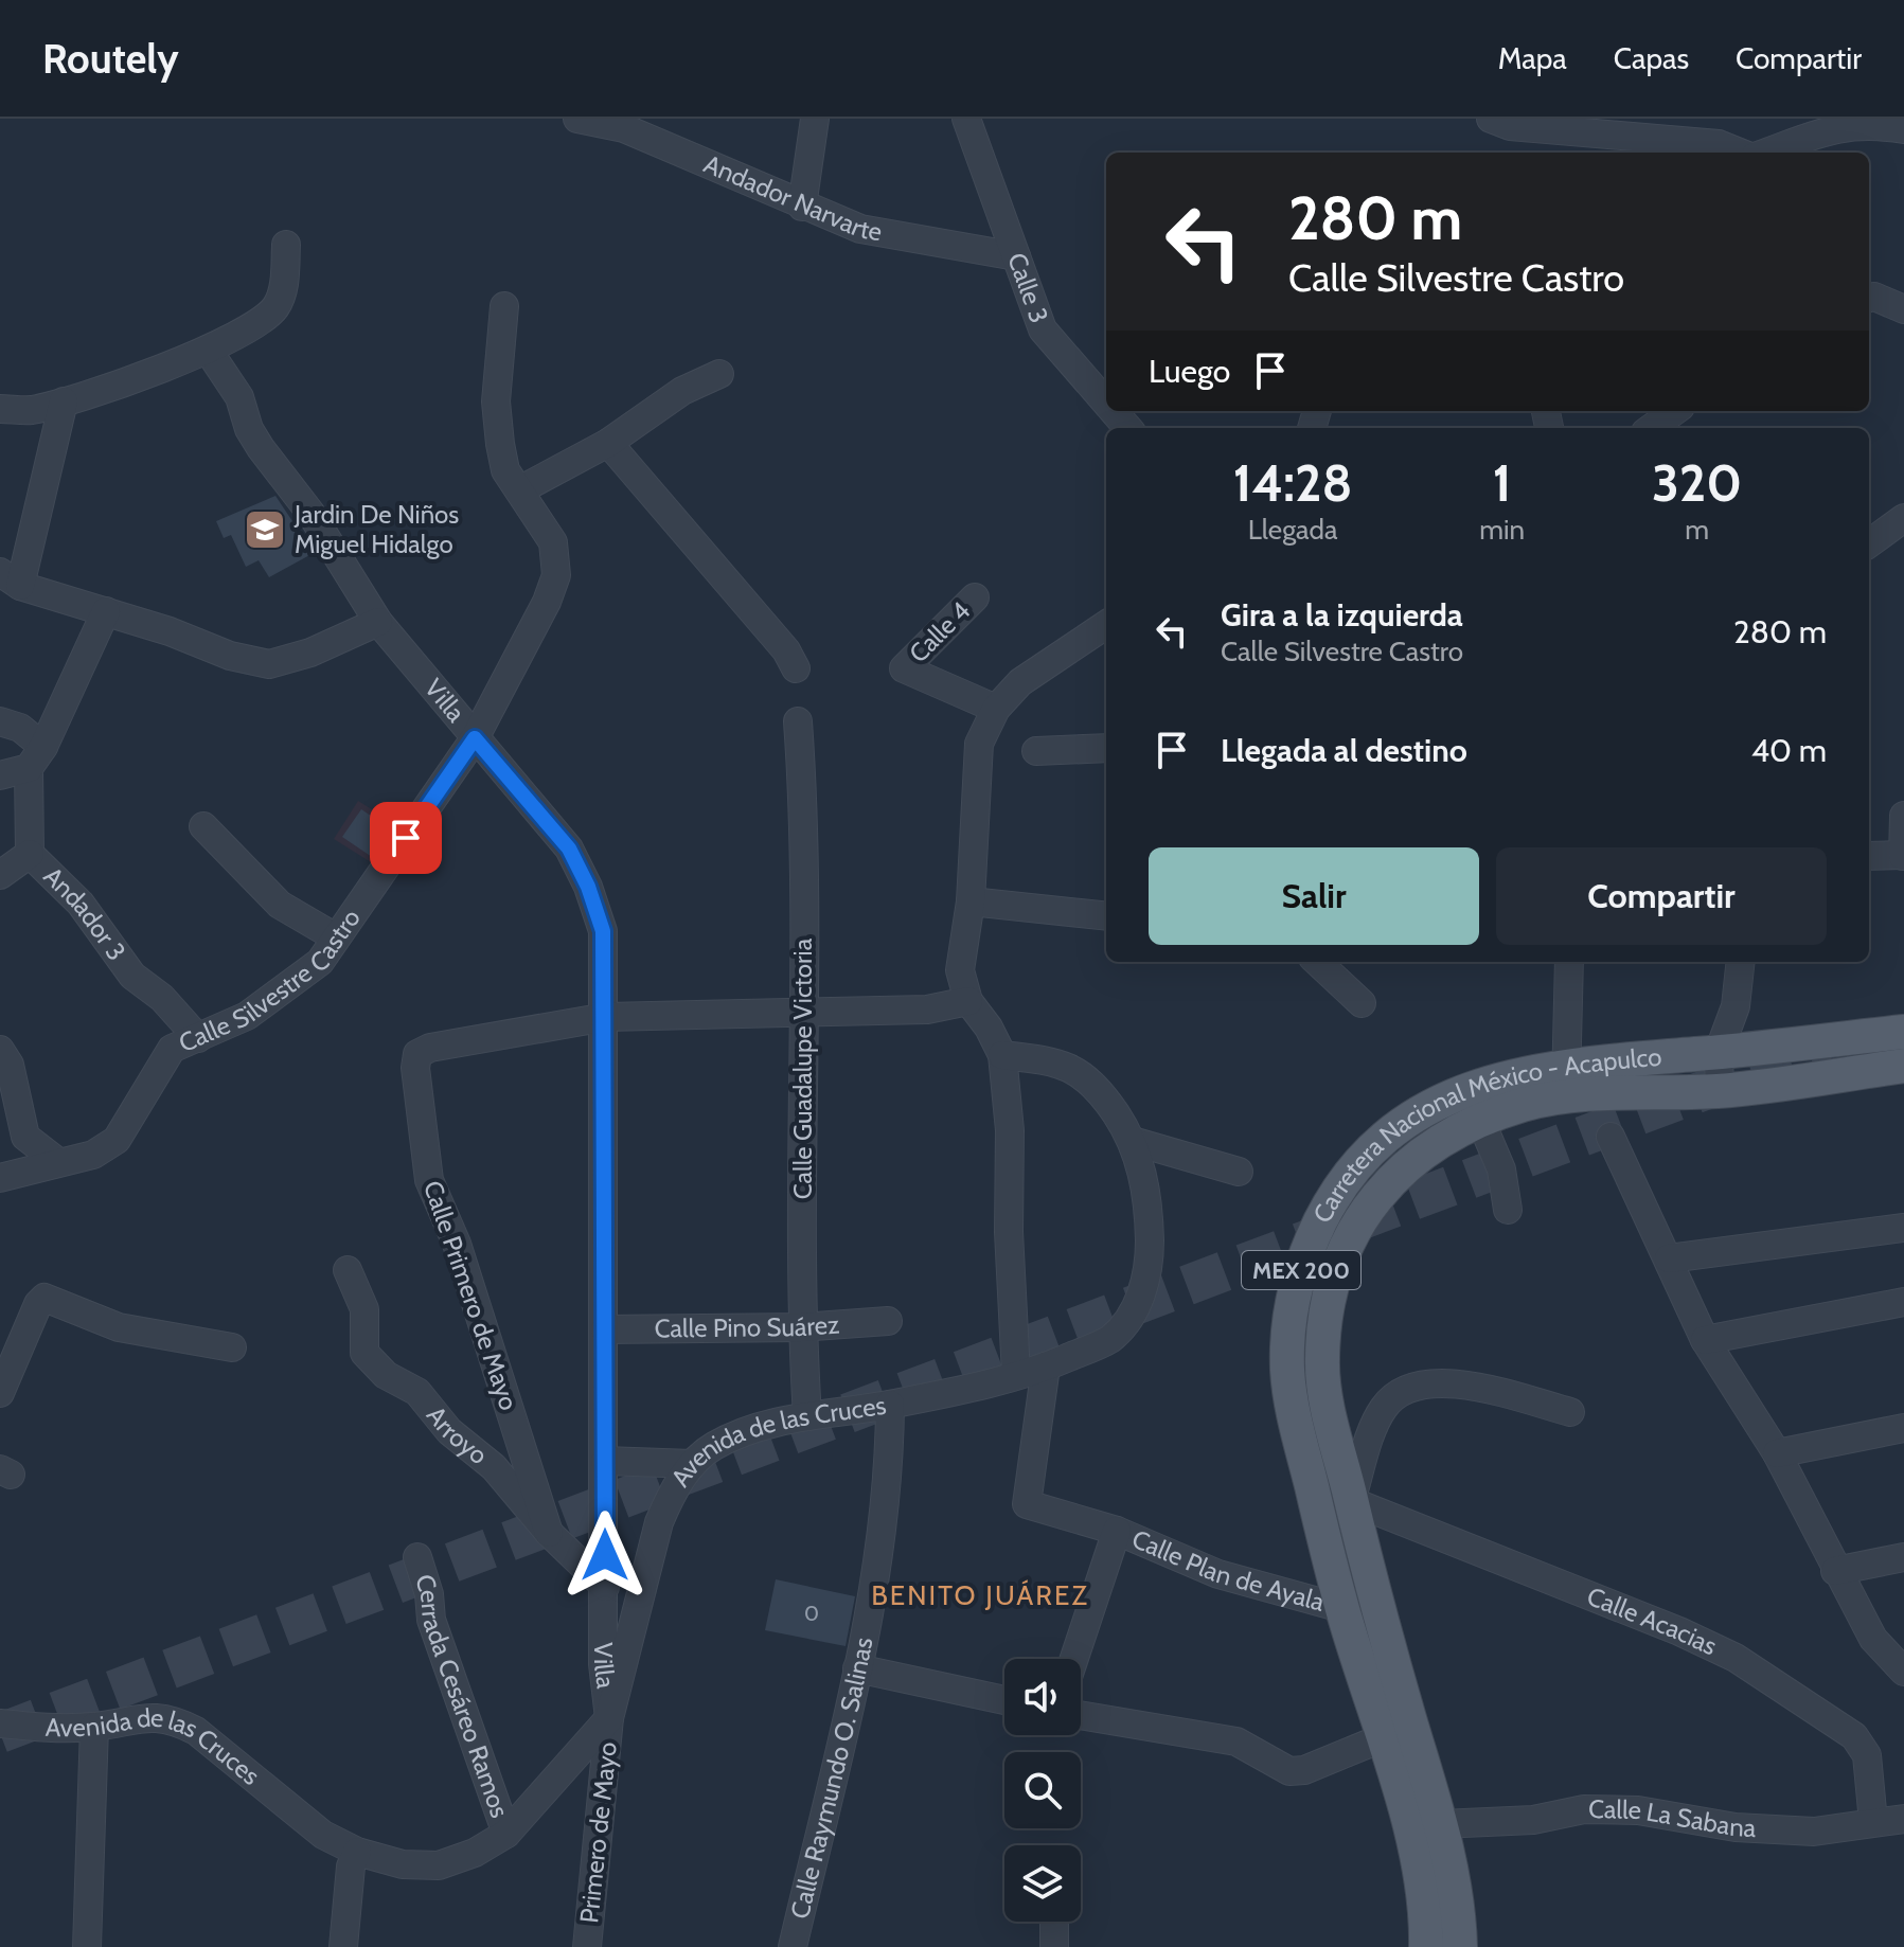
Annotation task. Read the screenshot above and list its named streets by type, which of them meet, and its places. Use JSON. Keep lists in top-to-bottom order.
{
  "streets": {
    "main road": ["Carretera Nacional México - Acapulco", "MEX 200"],
    "street": [
      "Andador Narvarte",
      "Calle 3",
      "Calle 4",
      "Villa",
      "Andador 3",
      "Calle Silvestre Castro",
      "Calle Guadalupe Victoria",
      "Calle Primero de Mayo",
      "Calle Pino Suárez",
      "Arroyo",
      "Avenida de las Cruces",
      "Calle Plan de Ayala",
      "Calle Acacias",
      "Cerrada Cesáreo Ramos",
      "Calle Raymundo O. Salinas",
      "Calle La Sabana",
      "Primero de Mayo"
    ]
  },
  "crossings": [
    ["Andador Narvarte", "Calle 3"],
    ["Villa", "Calle Silvestre Castro"],
    ["Villa", "Calle Primero de Mayo"],
    ["Villa", "Calle Pino Suárez"],
    ["Villa", "Arroyo"],
    ["Villa", "Avenida de las Cruces"],
    ["Villa", "Primero de Mayo"],
    ["Andador 3", "Calle Silvestre Castro"],
    ["Calle Guadalupe Victoria", "Calle Pino Suárez"],
    ["Calle Guadalupe Victoria", "Avenida de las Cruces"],
    ["Carretera Nacional México - Acapulco", "Calle Plan de Ayala"],
    ["Carretera Nacional México - Acapulco", "Calle Acacias"],
    ["Carretera Nacional México - Acapulco", "Calle La Sabana"],
    ["Calle Primero de Mayo", "Arroyo"],
    ["Avenida de las Cruces", "Calle Plan de Ayala"],
    ["Avenida de las Cruces", "Cerrada Cesáreo Ramos"],
    ["Avenida de las Cruces", "Calle Raymundo O. Salinas"],
    ["Avenida de las Cruces", "Primero de Mayo"],
    ["Calle Acacias", "Calle La Sabana"]
  ],
  "districts": ["BENITO JUÁREZ"],
  "places": {
    "school or university": ["Jardin De Niños Miguel Hidalgo"]
  },
  "house_numbers": ["0"],
  "page": {
    "header": "Routely",
    "nav": ["Mapa", "Capas", "Compartir"],
    "turn": ["280 m", "Calle Silvestre Castro"],
    "then": "Luego",
    "eta": [
      "14:28",
      "Llegada",
      "1",
      "min",
      "320",
      "m"
    ],
    "list": [
      {
        "name": "Gira a la izquierda",
        "note": "Calle Silvestre Castro",
        "value": "280 m"
      },
      {
        "name": "Llegada al destino",
        "value": "40 m"
      }
    ],
    "buttons": ["Salir", "Compartir"]
  }
}
